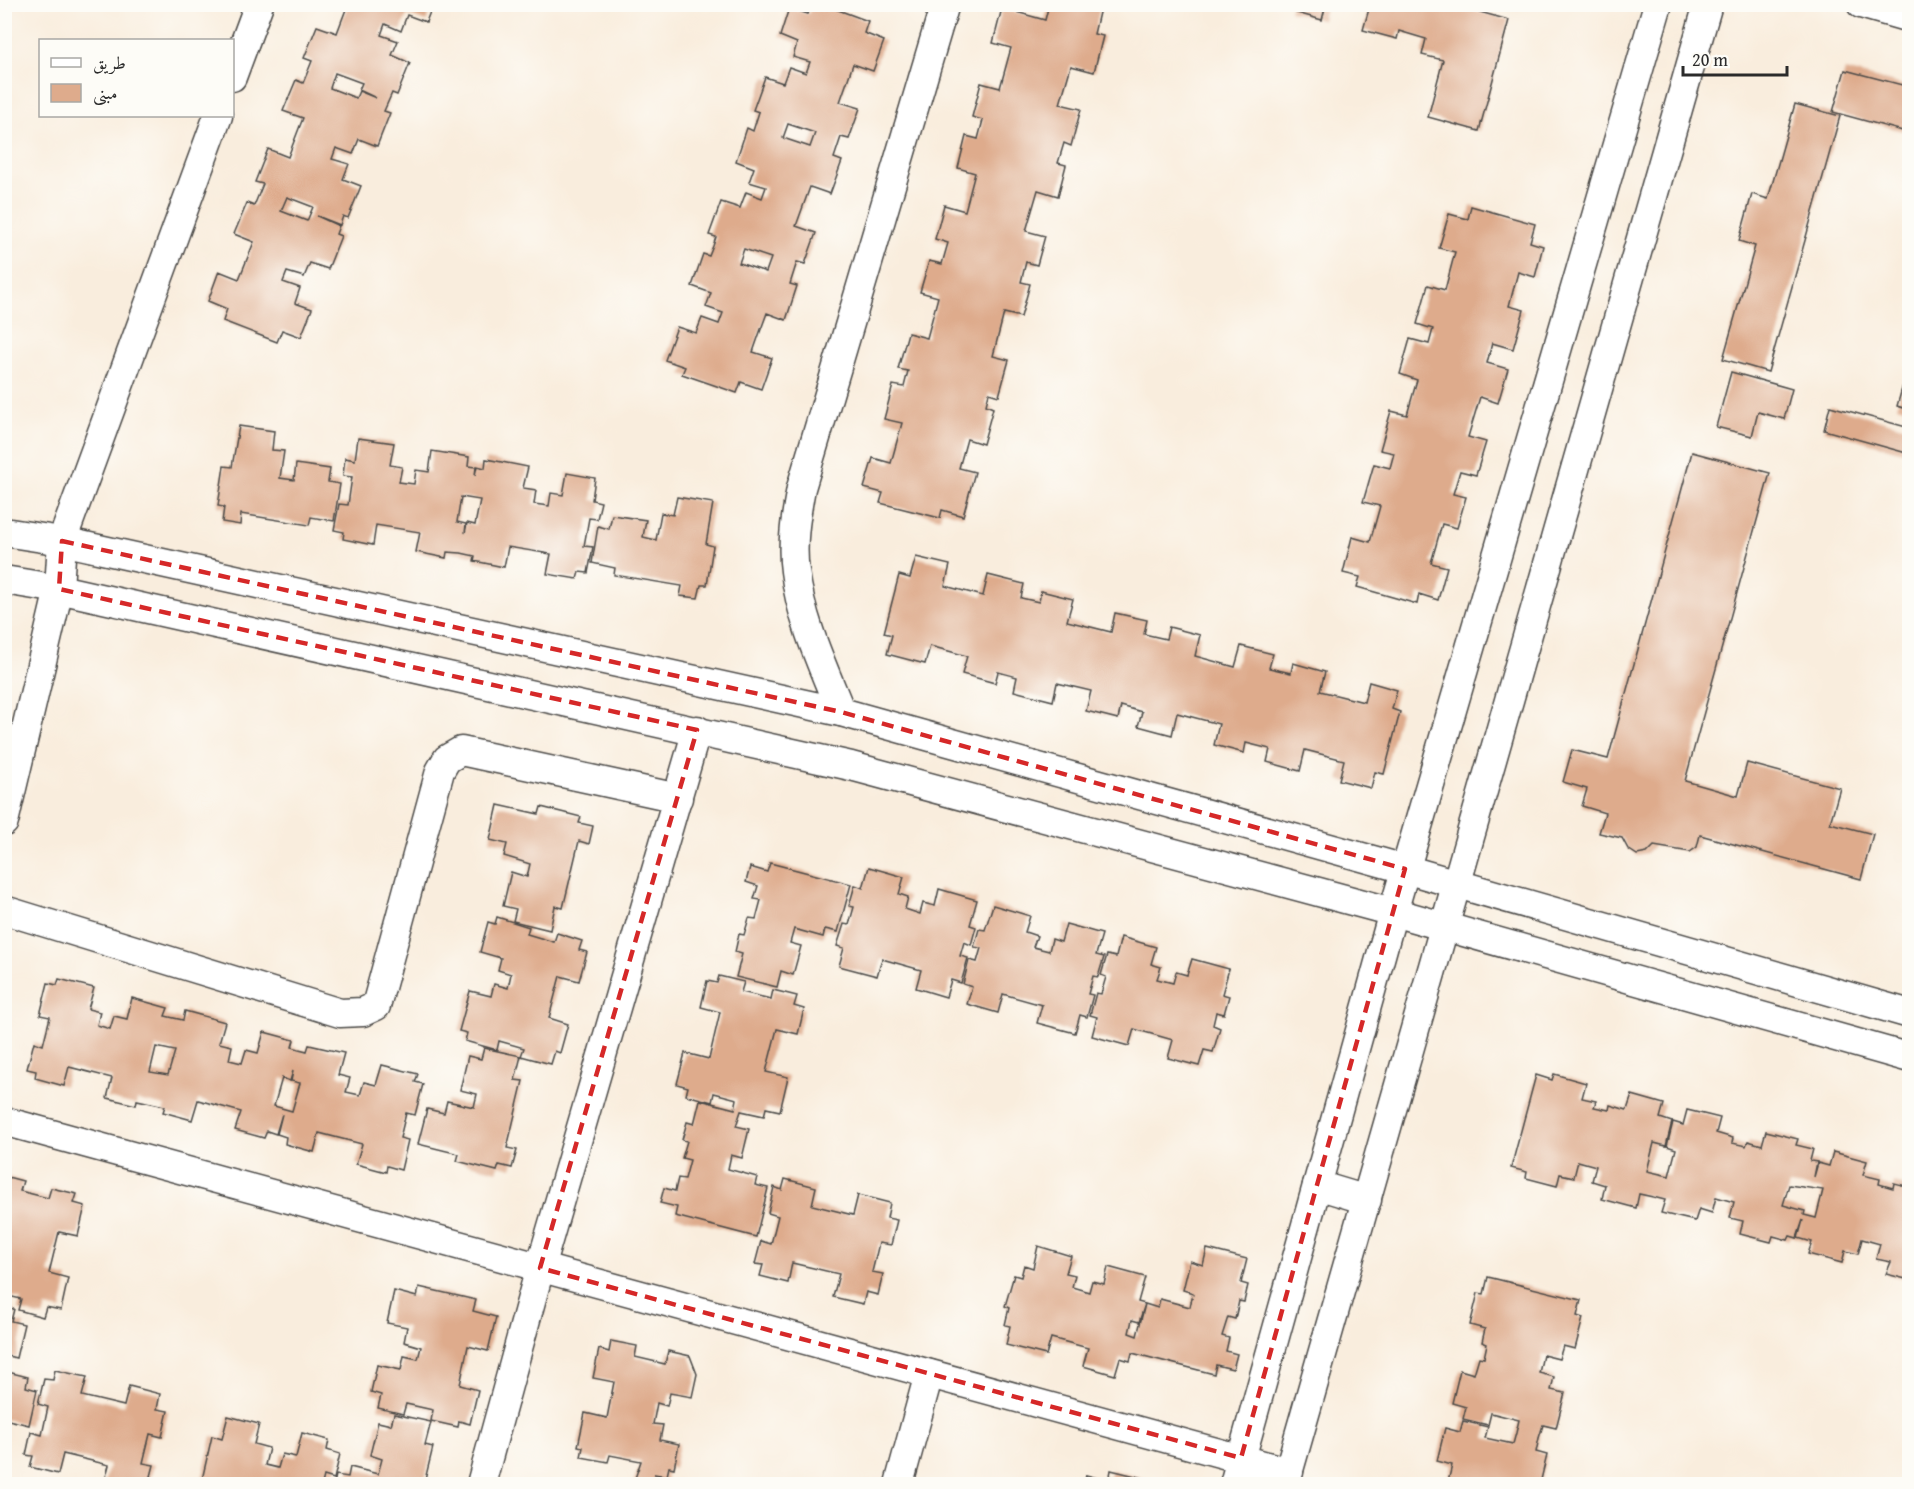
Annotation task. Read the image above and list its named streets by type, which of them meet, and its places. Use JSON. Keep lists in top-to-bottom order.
{
  "legend": ["طريق", "مبنى"],
  "scale_bar": "20 m"
}
